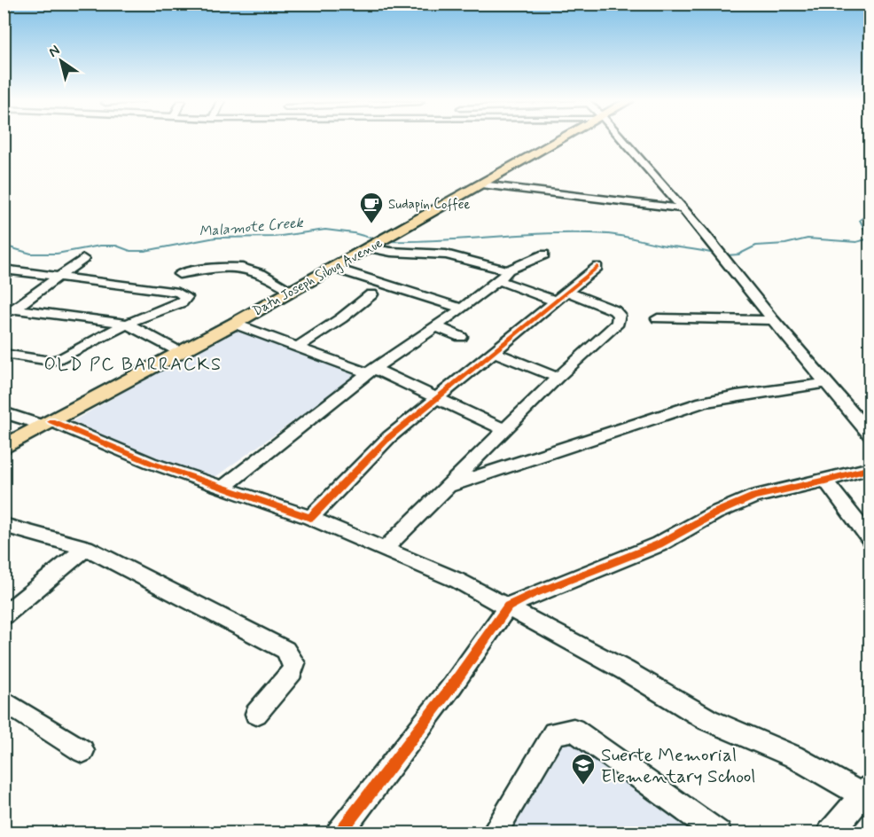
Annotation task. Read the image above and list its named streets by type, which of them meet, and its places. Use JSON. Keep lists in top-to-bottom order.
{
  "streets": {
    "main road": ["Datu Joseph Sibug Avenue"]
  },
  "districts": ["OLD PC BARRACKS"],
  "water": ["Malamote Creek"],
  "places": {
    "cafe": ["Sudapin Coffee"],
    "school or university": ["Suerte Memorial Elementary School"]
  },
  "north": "top left"
}
